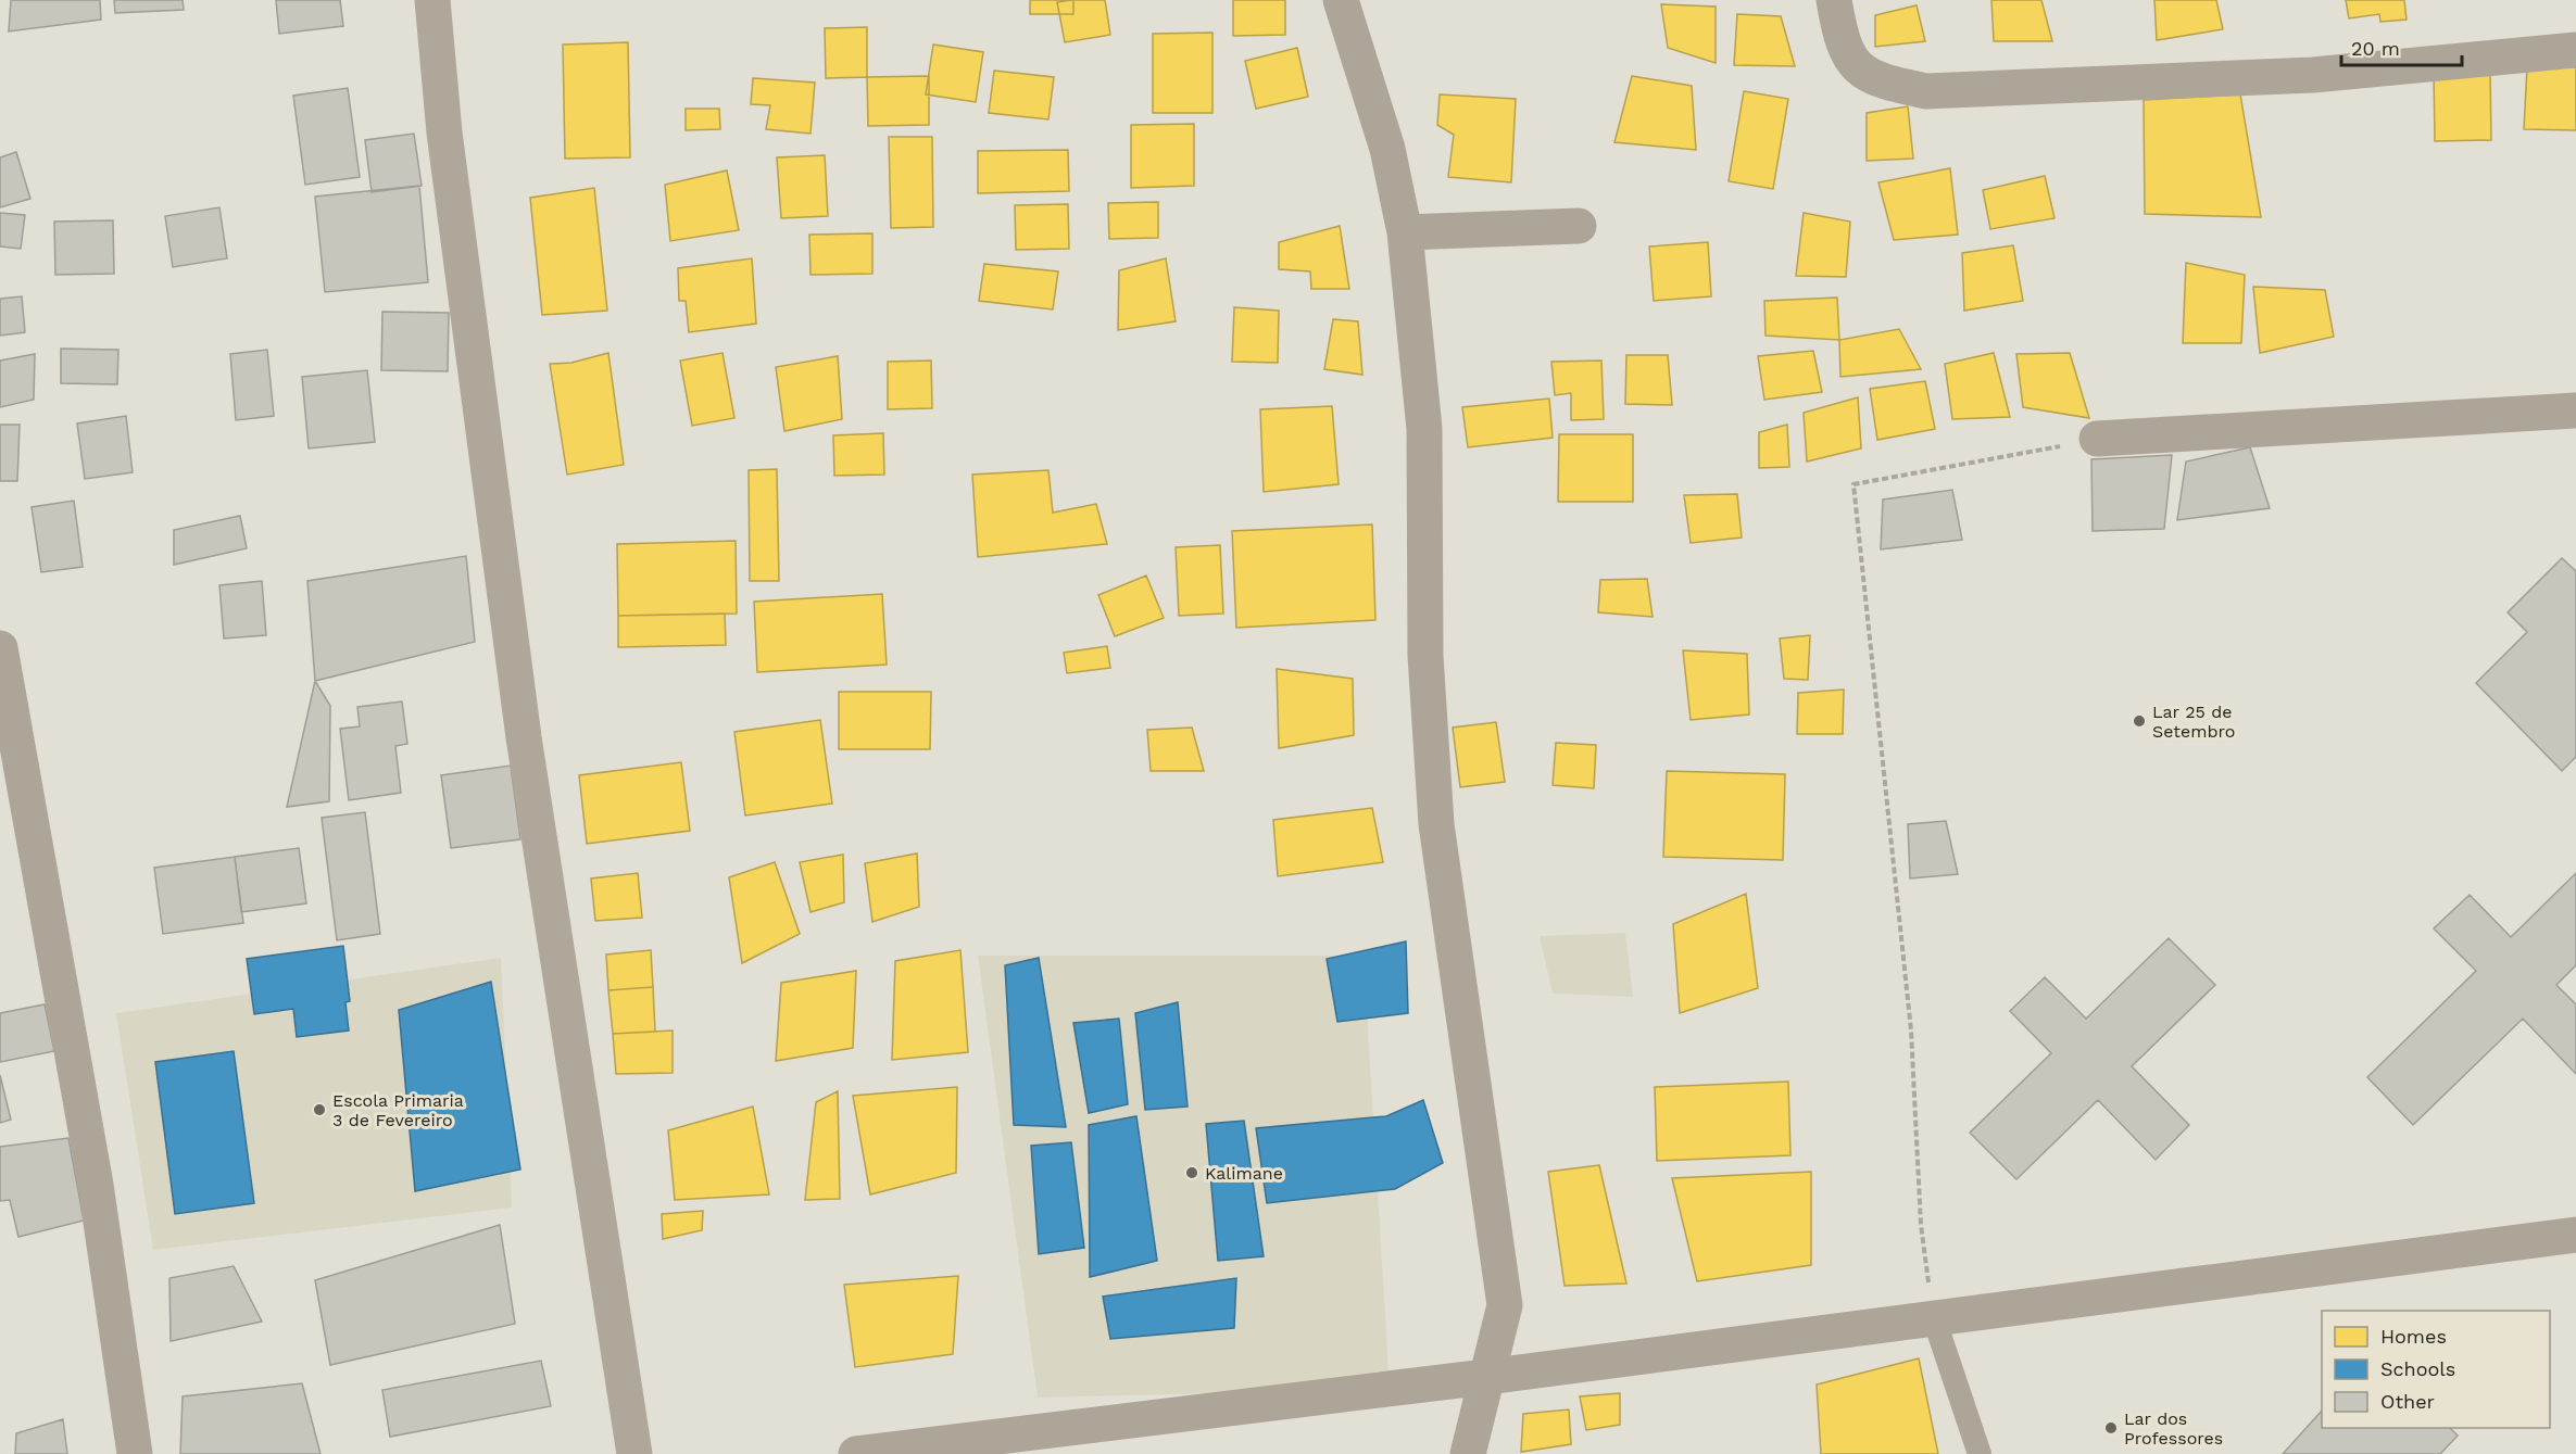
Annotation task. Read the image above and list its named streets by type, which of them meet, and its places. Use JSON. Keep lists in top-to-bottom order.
{
  "places": [
    "Lar 25 de Setembro",
    "Escola Primaria 3 de Fevereiro",
    "Kalimane",
    "Lar dos Professores"
  ],
  "legend": ["Homes", "Schools", "Other"],
  "scale_bar": "20 m"
}
